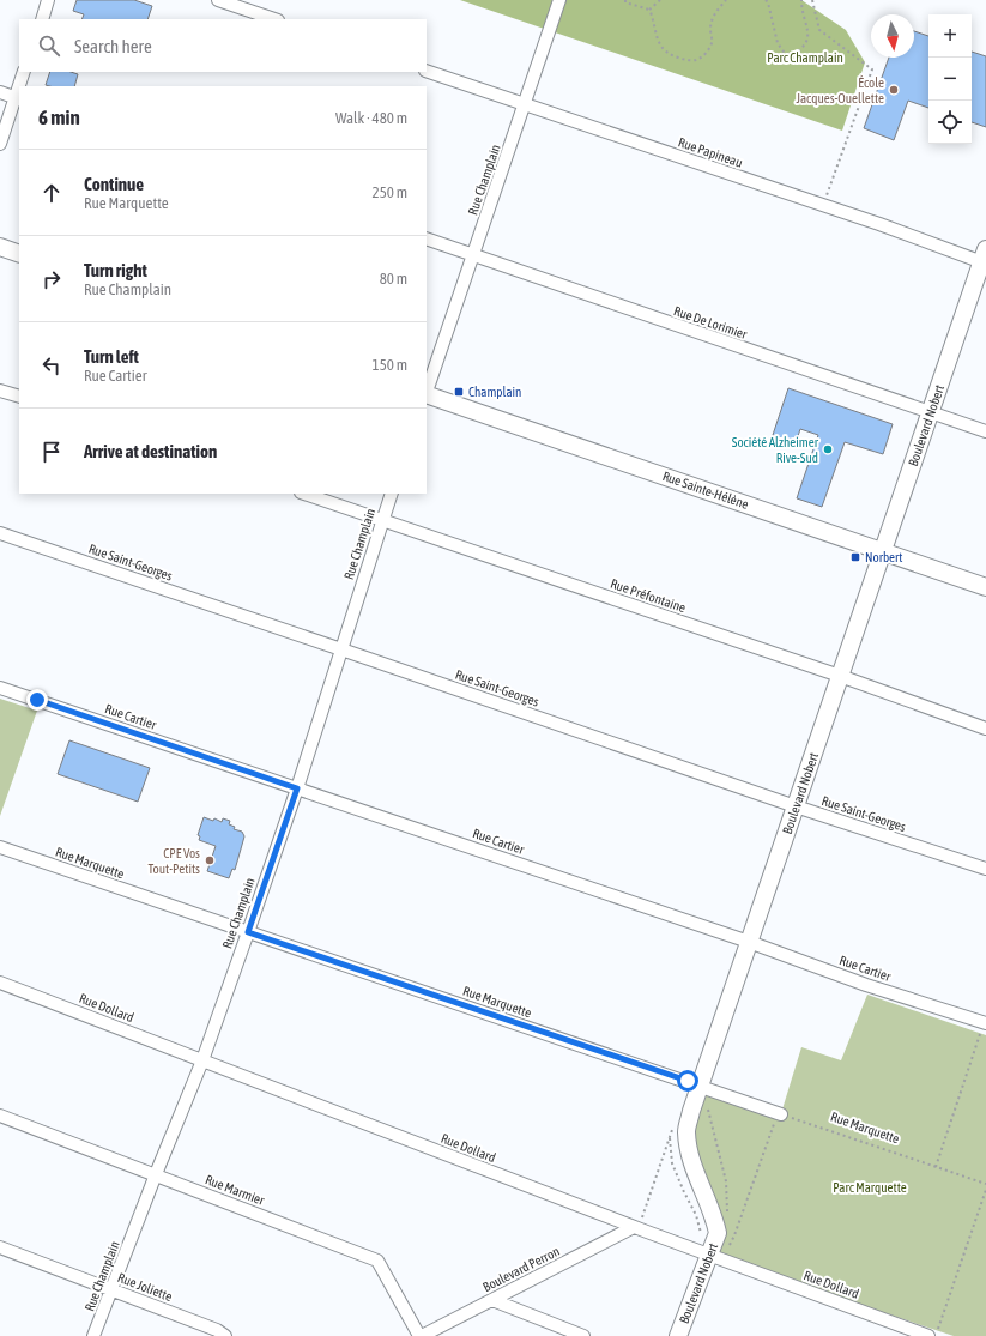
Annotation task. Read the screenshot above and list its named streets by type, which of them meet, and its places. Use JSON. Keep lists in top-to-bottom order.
{
  "streets": {
    "street": [
      "Rue Papineau",
      "Rue Champlain",
      "Rue De Lorimier",
      "Boulevard Nobert",
      "Rue Sainte-Hélène",
      "Rue Saint-Georges",
      "Rue Préfontaine",
      "Rue Cartier",
      "Rue Marquette",
      "Rue Dollard",
      "Rue Marmier",
      "Boulevard Perron",
      "Rue Joliette"
    ]
  },
  "crossings": [
    ["Rue Papineau", "Rue Champlain"],
    ["Rue Papineau", "Boulevard Nobert"],
    ["Rue Champlain", "Rue De Lorimier"],
    ["Rue Champlain", "Rue Saint-Georges"],
    ["Rue Champlain", "Rue Préfontaine"],
    ["Rue Champlain", "Rue Cartier"],
    ["Rue Champlain", "Rue Marquette"],
    ["Rue Champlain", "Rue Dollard"],
    ["Rue Champlain", "Rue Marmier"],
    ["Rue Champlain", "Rue Joliette"],
    ["Rue De Lorimier", "Boulevard Nobert"],
    ["Boulevard Nobert", "Rue Sainte-Hélène"],
    ["Boulevard Nobert", "Rue Saint-Georges"],
    ["Boulevard Nobert", "Rue Préfontaine"],
    ["Boulevard Nobert", "Rue Cartier"],
    ["Boulevard Nobert", "Rue Marquette"],
    ["Boulevard Nobert", "Rue Dollard"],
    ["Rue Dollard", "Boulevard Perron"],
    ["Rue Marmier", "Boulevard Perron"]
  ],
  "parks": ["Parc Champlain", "Parc Marquette"],
  "places": {
    "other": ["École Jacques-Ouellette", "Société Alzheimer Rive-Sud", "CPE Vos Tout-Petits"],
    "transit": ["Champlain", "Norbert"]
  },
  "north": "bottom",
  "page": {
    "map_buttons": ["+", "−"],
    "search": "Search here",
    "heading": ["6 min", "Walk · 480 m"],
    "list": [
      ["Continue", "Rue Marquette", "250 m"],
      ["Turn right", "Rue Champlain", "80 m"],
      ["Turn left", "Rue Cartier", "150 m"],
      "Arrive at destination"
    ]
  }
}
